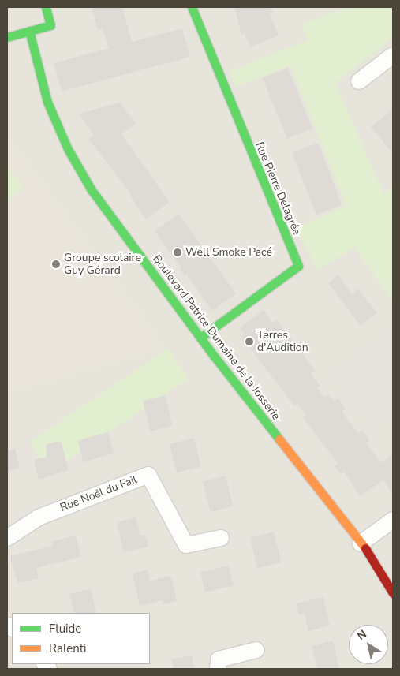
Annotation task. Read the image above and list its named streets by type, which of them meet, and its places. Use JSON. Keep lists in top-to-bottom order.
{
  "streets": {
    "street": ["Rue Pierre Delagrée", "Boulevard Patrice Dumaine de la Josserie", "Rue Noël du Fail"]
  },
  "crossings": [
    ["Rue Pierre Delagrée", "Boulevard Patrice Dumaine de la Josserie"]
  ],
  "places": ["Well Smoke Pacé", "Groupe scolaire Guy Gérard", "Terres d'Audition"],
  "legend": ["Fluide", "Ralenti"],
  "north": "top left"
}
